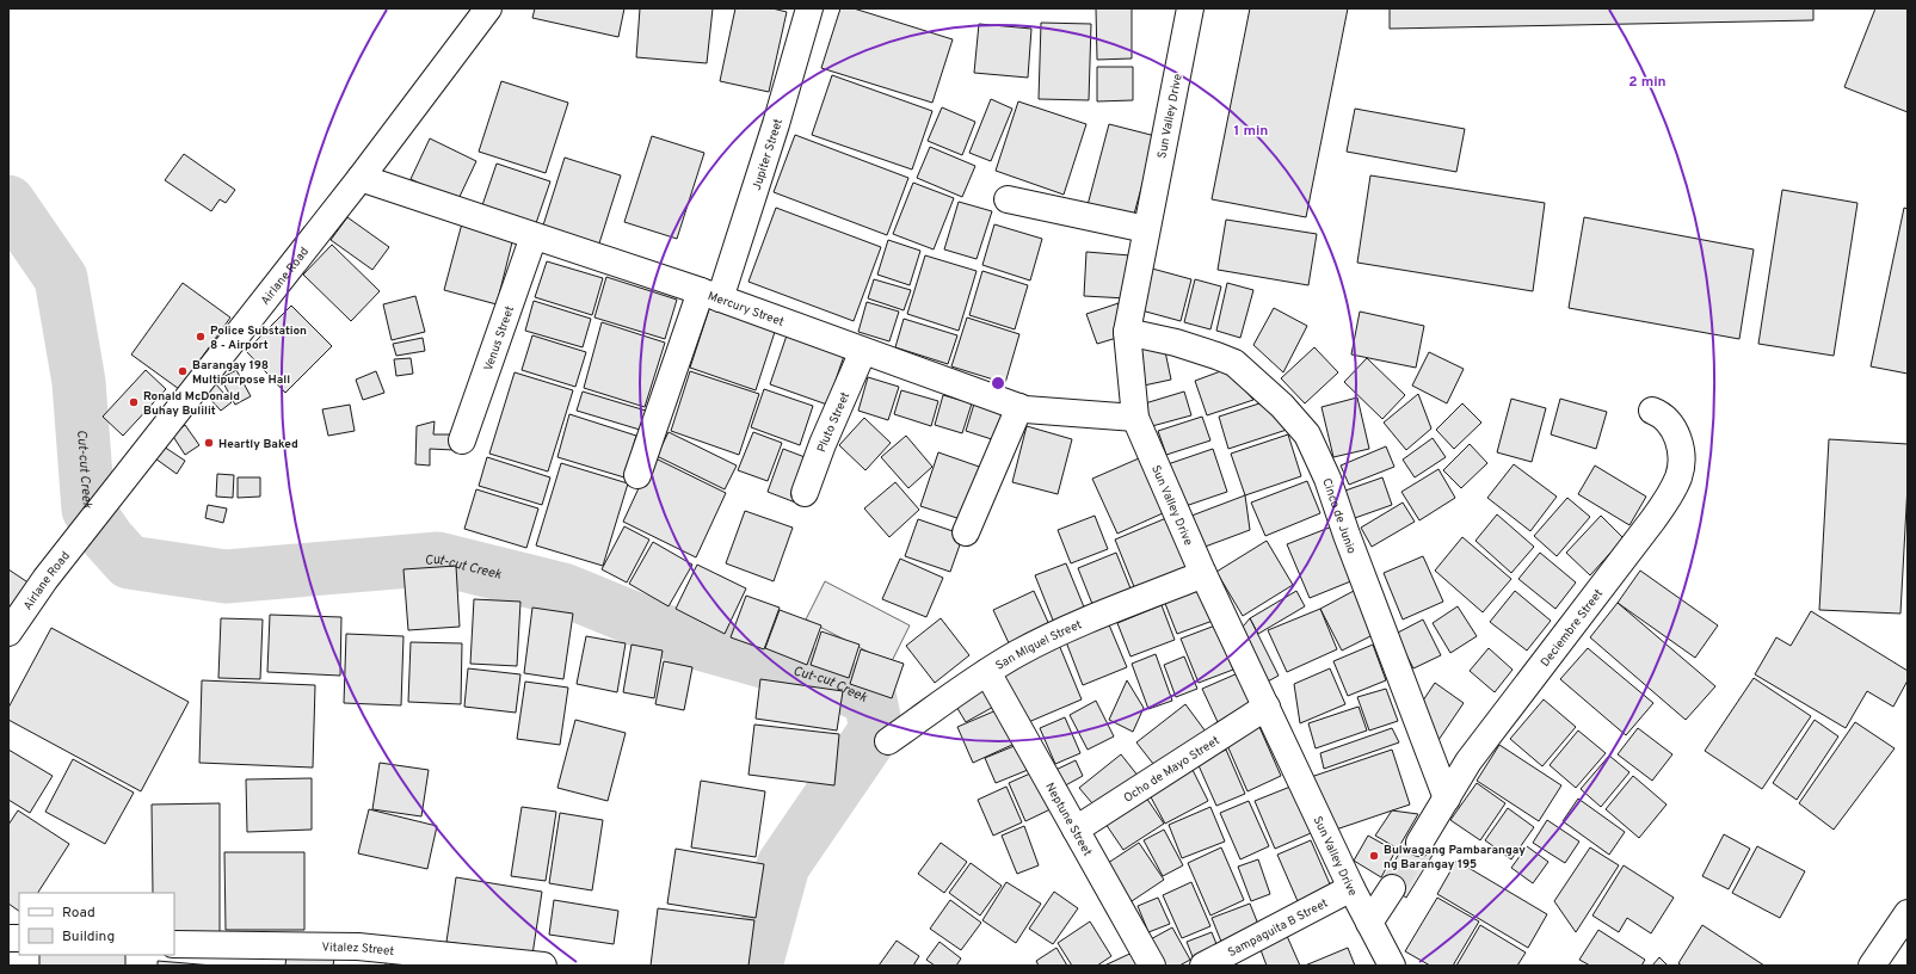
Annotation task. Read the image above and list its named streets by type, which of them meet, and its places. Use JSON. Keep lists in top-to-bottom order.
{
  "streets": {
    "street": [
      "Sun Valley Drive",
      "Jupiter Street",
      "Airlane Road",
      "Mercury Street",
      "Venus Street",
      "Pluto Street",
      "Cinco de Junio",
      "Deciembre Street",
      "San MIguel Street",
      "Ocho de Mayo Street",
      "Neptune Street",
      "Sampaguita B Street",
      "Vitalez Street"
    ]
  },
  "crossings": [
    ["Sun Valley Drive", "Mercury Street"],
    ["Sun Valley Drive", "Cinco de Junio"],
    ["Sun Valley Drive", "San MIguel Street"],
    ["Sun Valley Drive", "Ocho de Mayo Street"],
    ["Sun Valley Drive", "Sampaguita B Street"],
    ["Jupiter Street", "Mercury Street"],
    ["Airlane Road", "Mercury Street"],
    ["Mercury Street", "Venus Street"],
    ["Mercury Street", "Pluto Street"],
    ["Cinco de Junio", "Deciembre Street"],
    ["San MIguel Street", "Neptune Street"],
    ["Ocho de Mayo Street", "Neptune Street"]
  ],
  "water": ["Cut-cut Creek"],
  "places": [
    "Police Substation 8 - Airport",
    "Barangay 198 Multipurpose Hall",
    "Ronald McDonald Buhay Bulilit",
    "Heartly Baked",
    "Bulwagang Pambarangay ng Barangay 195"
  ],
  "legend": ["Road", "Building"],
  "rings": ["2 min", "1 min"]
}
